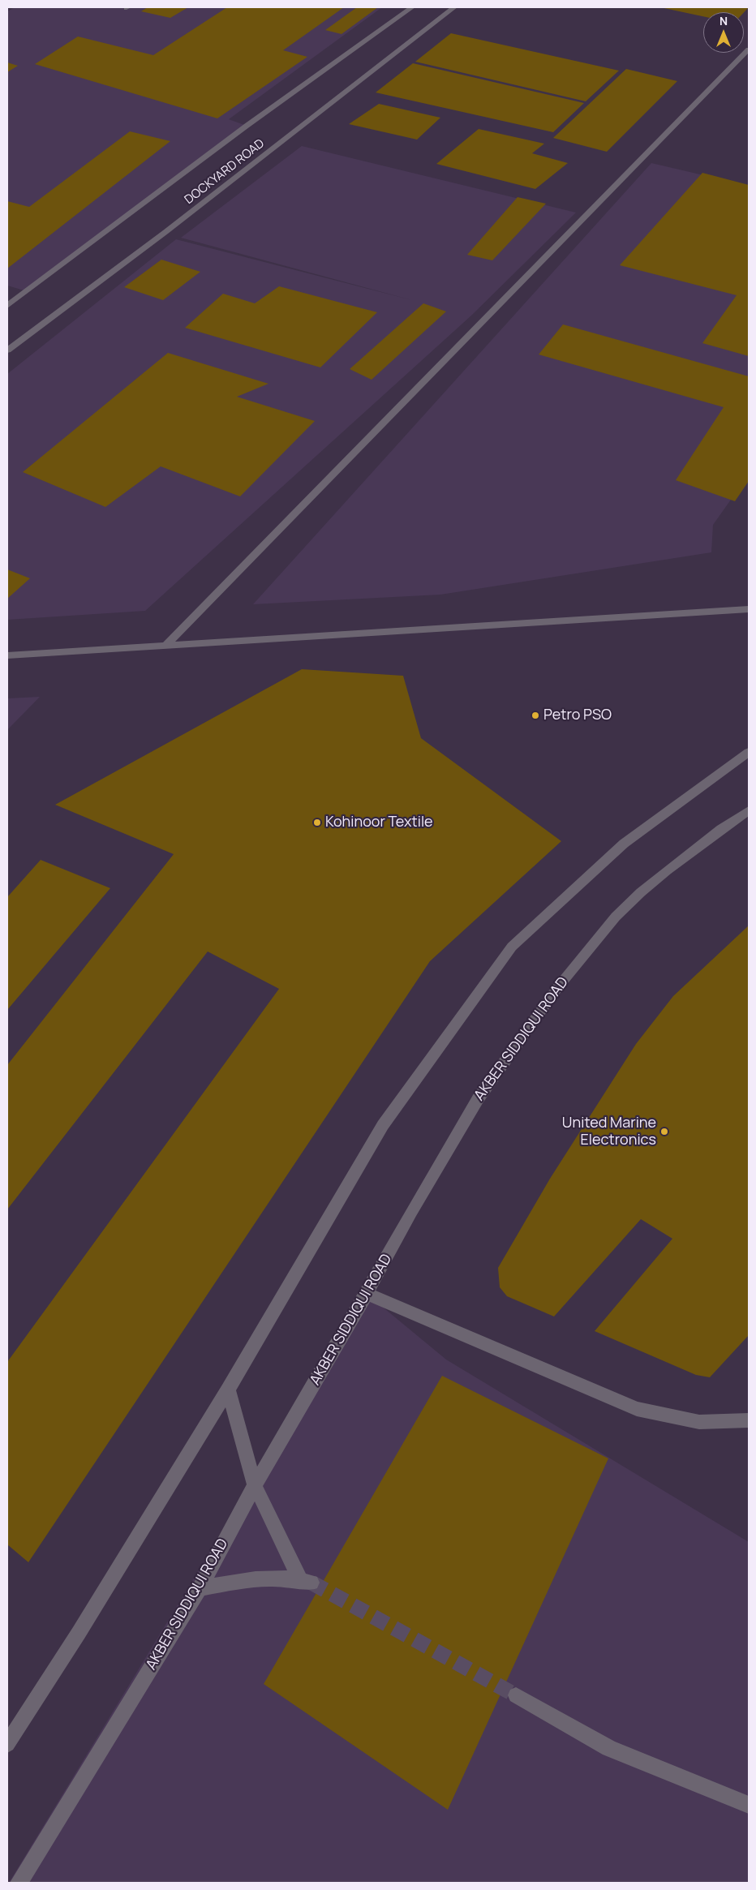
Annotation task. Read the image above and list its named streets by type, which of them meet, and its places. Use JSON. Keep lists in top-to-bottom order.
{
  "streets": {
    "street": ["DOCKYARD ROAD", "AKBER SIDDIQUI ROAD"]
  },
  "places": ["Petro PSO", "Kohinoor Textile", "United Marine Electronics"],
  "north": "top"
}
